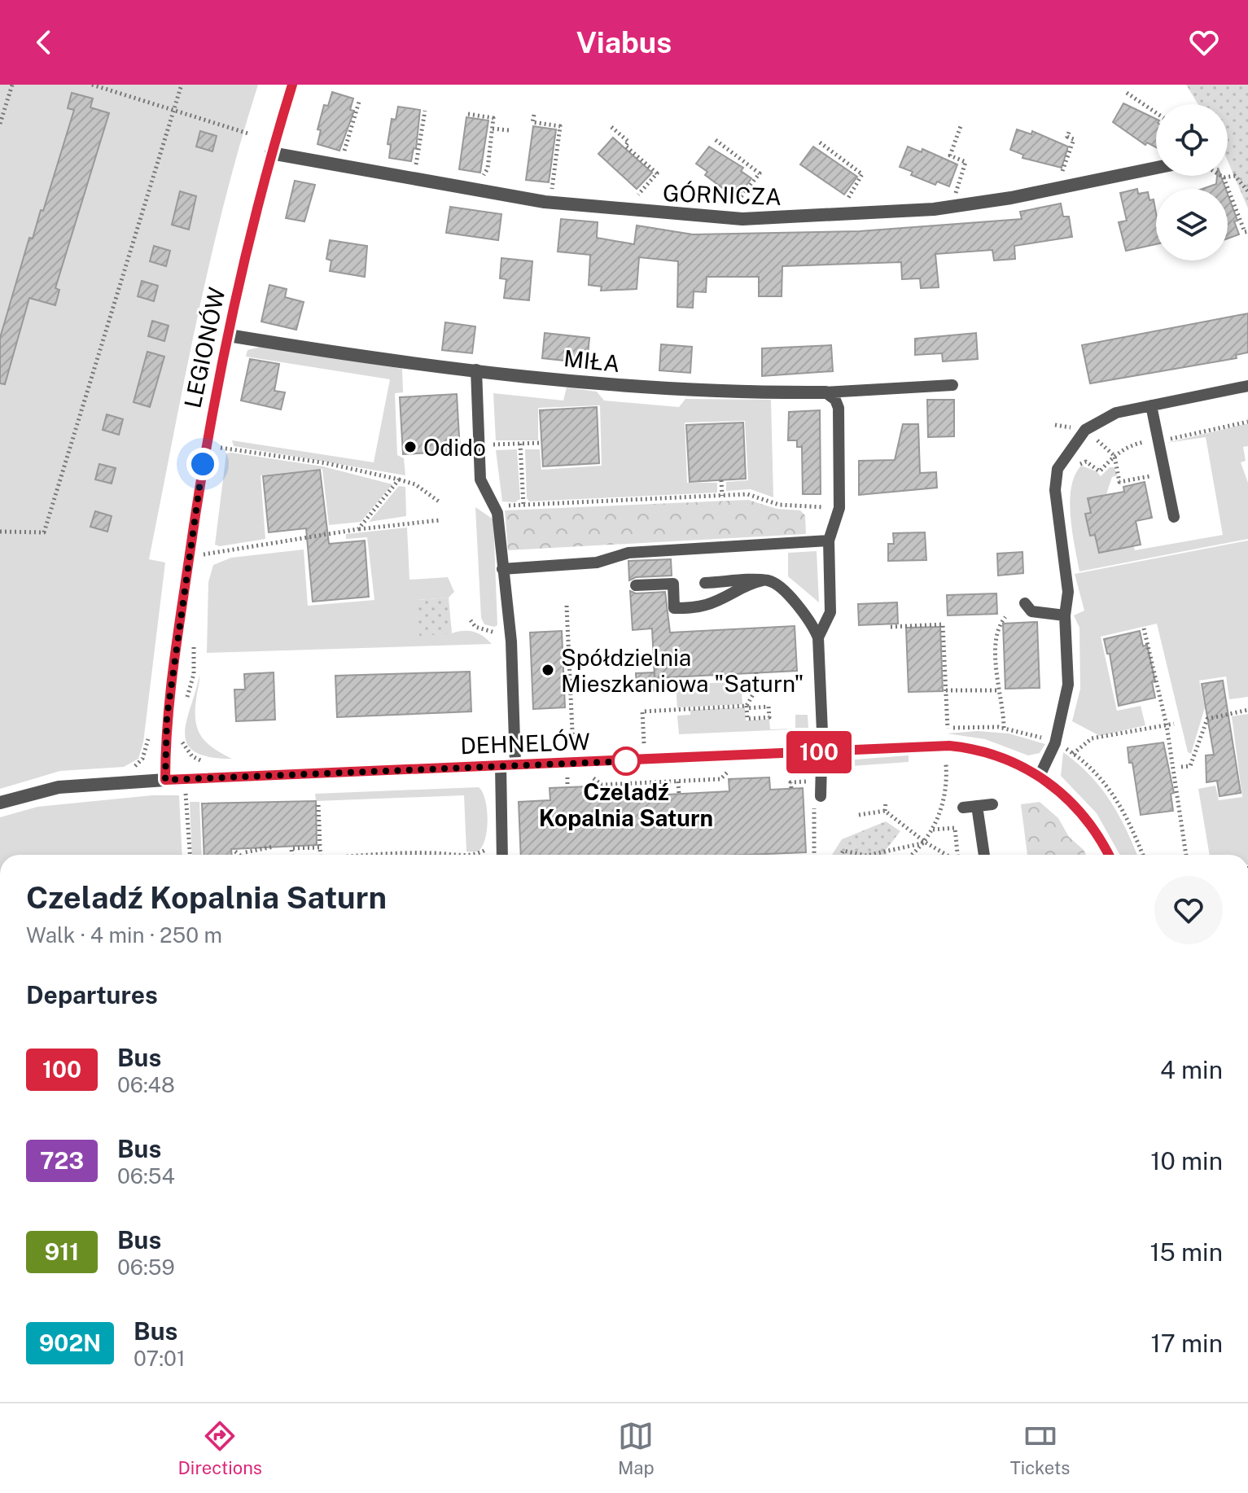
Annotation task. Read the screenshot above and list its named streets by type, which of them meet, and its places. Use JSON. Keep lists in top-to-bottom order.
{
  "streets": {
    "street": [
      "GÓRNICZA",
      "LEGIONÓW",
      "MIŁA",
      "DEHNELÓW"
    ]
  },
  "crossings": [
    ["GÓRNICZA", "LEGIONÓW"],
    ["LEGIONÓW", "MIŁA"],
    ["LEGIONÓW", "DEHNELÓW"]
  ],
  "places": ["Odido", "Spółdzielnia Mieszkaniowa \"Saturn\"", "Czeladź Kopalnia Saturn"],
  "lines": ["bus line 100"],
  "page": {
    "header": "Viabus",
    "on_map": "100",
    "heading": [
      ["Czeladź Kopalnia Saturn", "Walk · 4 min · 250 m"],
      "Departures"
    ],
    "list": [
      {
        "mark": "100",
        "name": "Bus",
        "note": "06:48",
        "value": "4 min"
      },
      {
        "mark": "723",
        "name": "Bus",
        "note": "06:54",
        "value": "10 min"
      },
      {
        "mark": "911",
        "name": "Bus",
        "note": "06:59",
        "value": "15 min"
      },
      {
        "mark": "902N",
        "name": "Bus",
        "note": "07:01",
        "value": "17 min"
      }
    ],
    "tabs": ["Directions", "Map", "Tickets"]
  }
}
